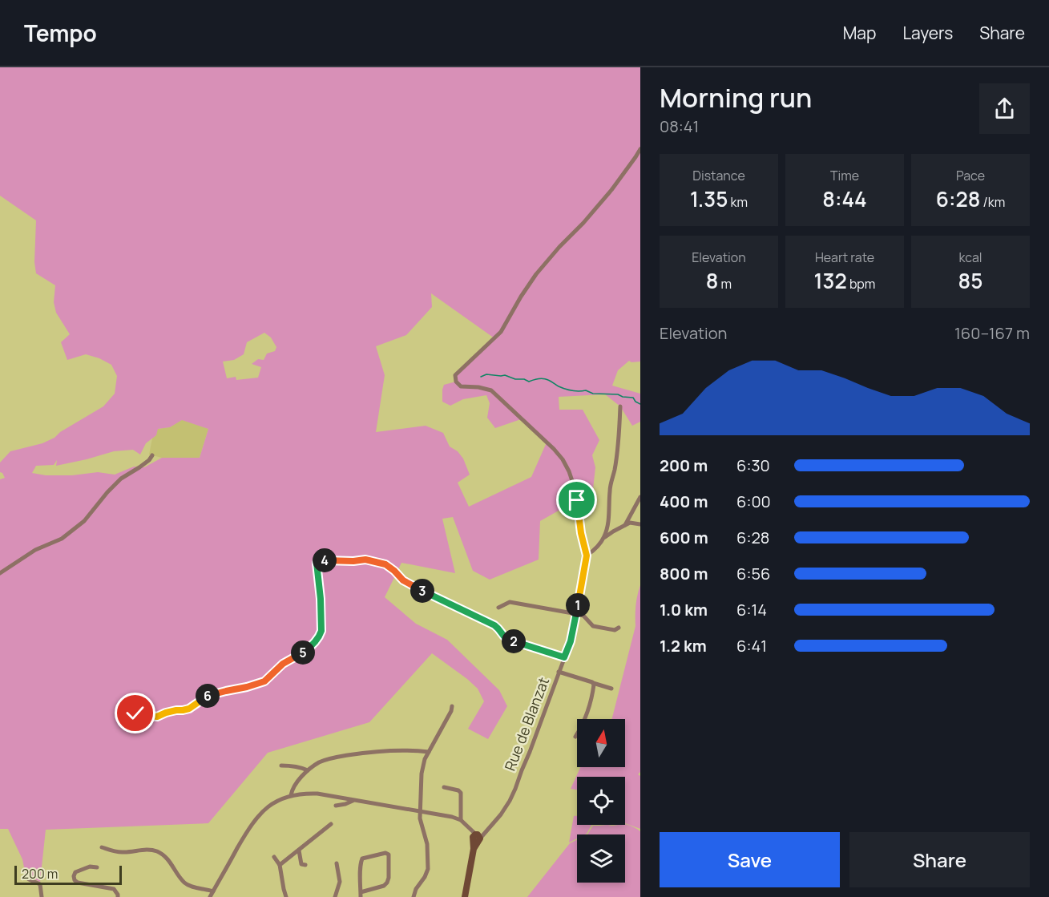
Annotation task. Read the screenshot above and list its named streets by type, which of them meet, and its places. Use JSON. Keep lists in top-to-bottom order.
{
  "streets": {
    "street": ["Rue de Blanzat"]
  },
  "scale_bar": "200 m",
  "north": "top",
  "page": {
    "header": "Tempo",
    "nav": ["Map", "Layers", "Share"],
    "heading": ["Morning run", "08:41"],
    "stats": [
      ["Distance", "1.35 km"],
      ["Time", "8:44"],
      ["Pace", "6:28 /km"],
      ["Elevation", "8 m"],
      ["Heart rate", "132 bpm"],
      ["kcal", "85"]
    ],
    "chart": ["Elevation", "160–167 m"],
    "list": [
      {
        "name": "200 m",
        "note": "6:30"
      },
      {
        "name": "400 m",
        "note": "6:00"
      },
      {
        "name": "600 m",
        "note": "6:28"
      },
      {
        "name": "800 m",
        "note": "6:56"
      },
      {
        "name": "1.0 km",
        "note": "6:14"
      },
      {
        "name": "1.2 km",
        "note": "6:41"
      }
    ],
    "pins": [
      "4",
      "3",
      "1",
      "2",
      "5",
      "6"
    ],
    "buttons": ["Save", "Share"],
    "scale": "200 m"
  }
}
